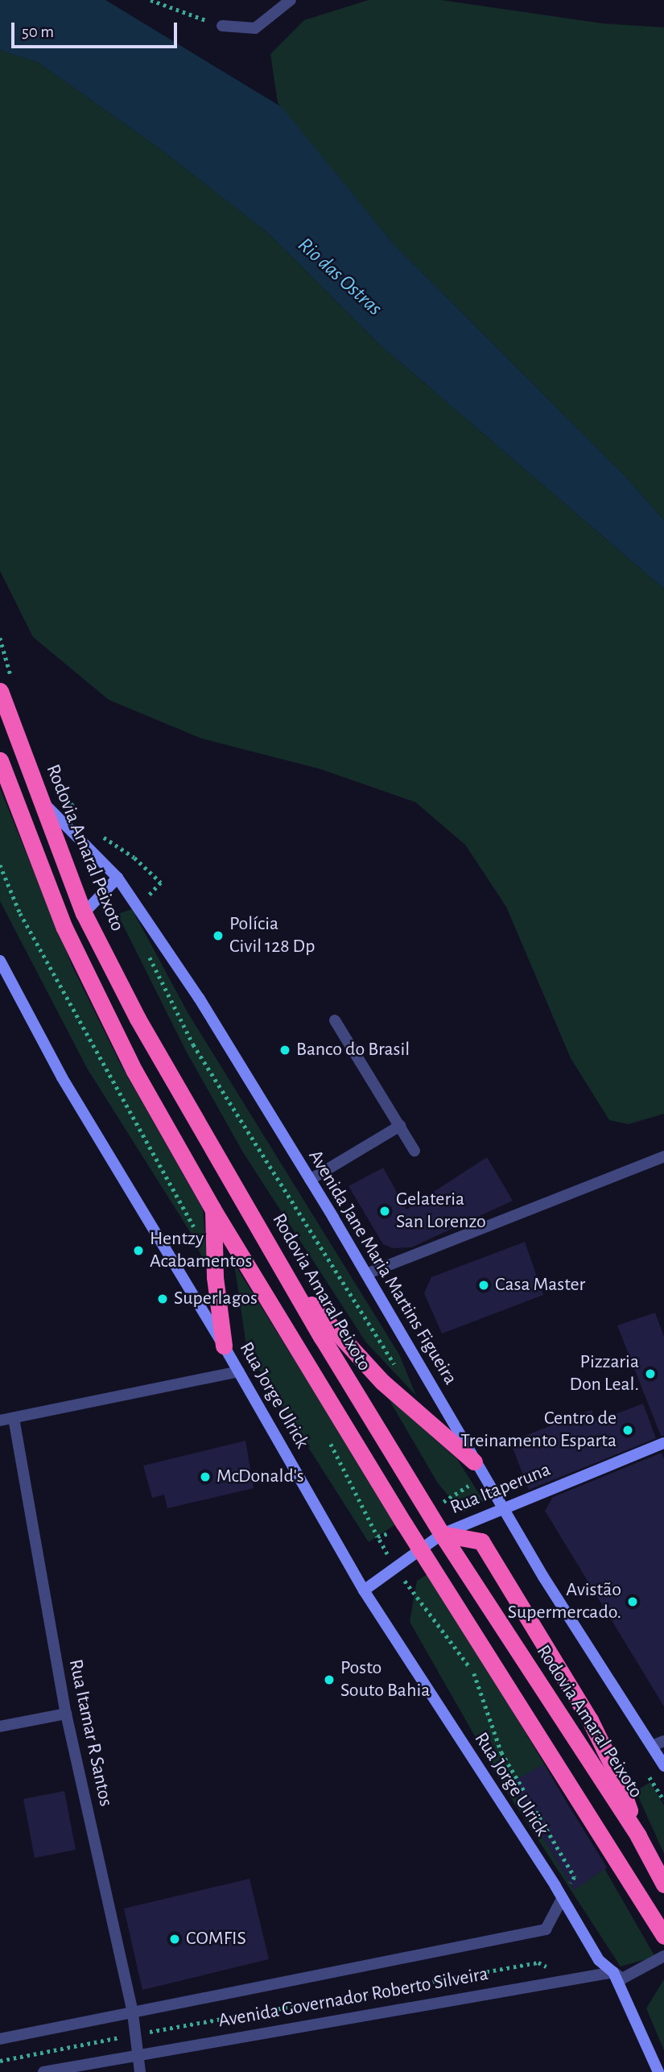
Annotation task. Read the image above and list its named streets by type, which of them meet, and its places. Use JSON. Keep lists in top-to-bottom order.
{
  "streets": {
    "highway": ["Rodovia Amaral Peixoto"],
    "main road": ["Avenida Jane Maria Martins Figueira", "Rua Jorge Ulrick", "Rua Itaperuna"],
    "street": ["Rua Itamar R Santos", "Avenida Governador Roberto Silveira"]
  },
  "crossings": [
    ["Rodovia Amaral Peixoto", "Avenida Jane Maria Martins Figueira"],
    ["Rodovia Amaral Peixoto", "Rua Itaperuna"],
    ["Avenida Jane Maria Martins Figueira", "Rua Itaperuna"],
    ["Rua Jorge Ulrick", "Rua Itaperuna"],
    ["Rua Jorge Ulrick", "Avenida Governador Roberto Silveira"],
    ["Rua Itamar R Santos", "Avenida Governador Roberto Silveira"]
  ],
  "water": ["Rio das Ostras"],
  "places": [
    "Polícia Civil 128 Dp",
    "Banco do Brasil",
    "Gelateria San Lorenzo",
    "Hentzy Acabamentos",
    "Casa Master",
    "Superlagos",
    "Pizzaria Don Leal.",
    "Centro de Treinamento Esparta",
    "McDonald's",
    "Avistão Supermercado.",
    "Posto Souto Bahia",
    "COMFIS"
  ],
  "scale_bar": "50 m"
}
